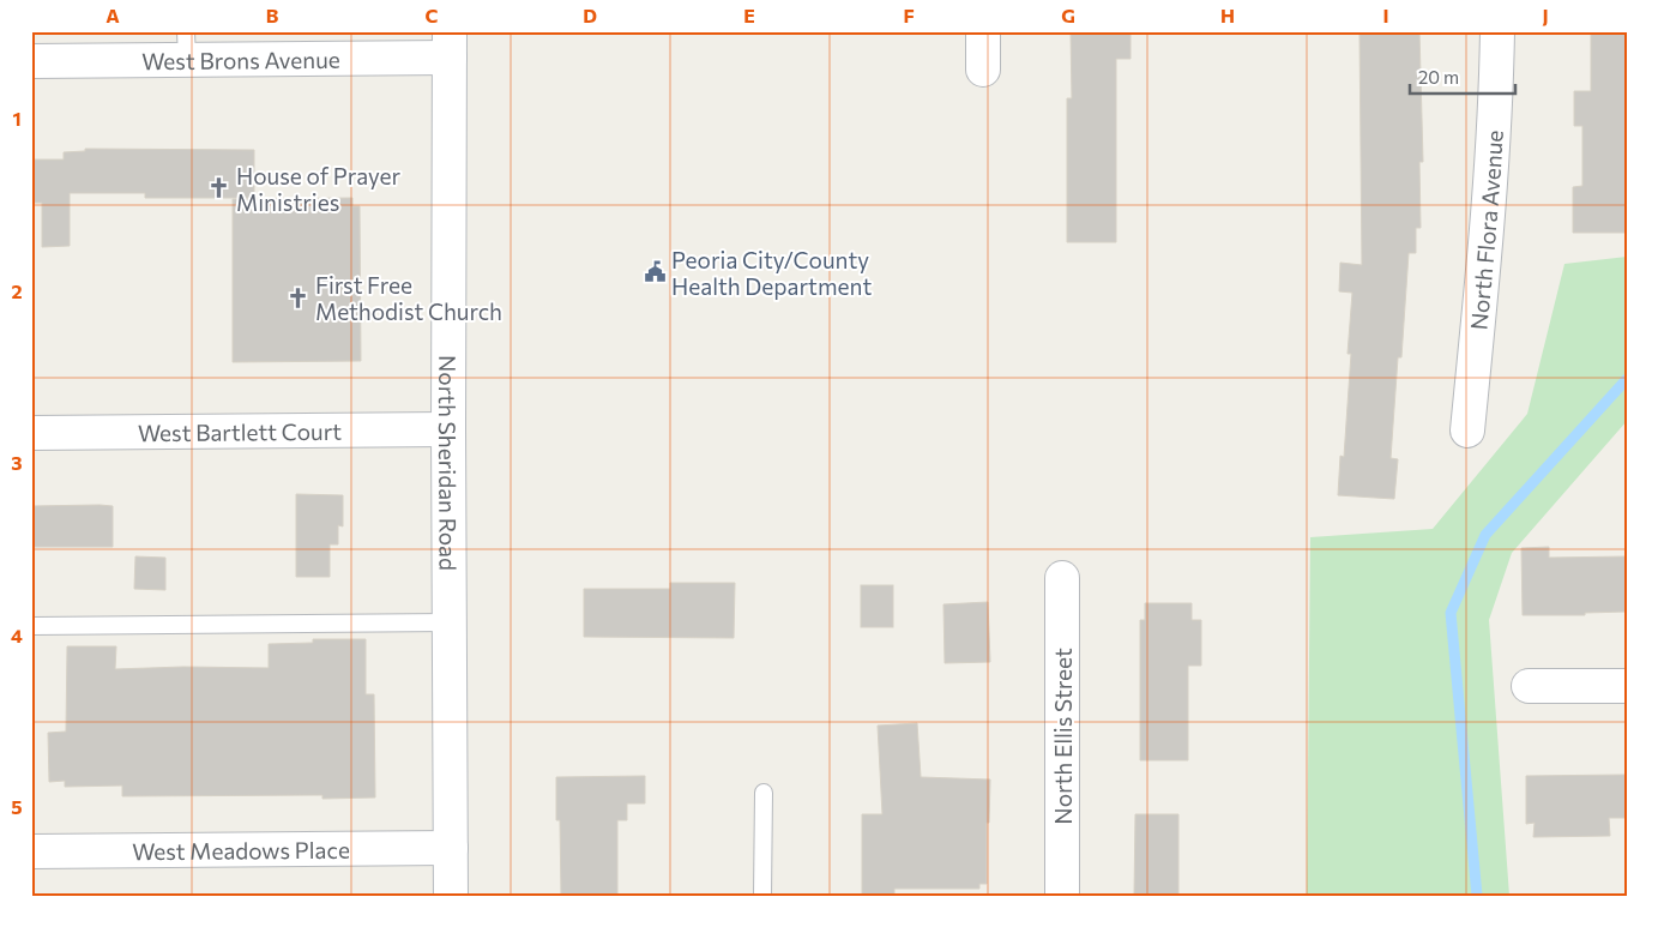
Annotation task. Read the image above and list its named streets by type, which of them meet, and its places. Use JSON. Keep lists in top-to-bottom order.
{
  "streets": {
    "street": [
      "West Brons Avenue",
      "North Flora Avenue",
      "West Bartlett Court",
      "North Sheridan Road",
      "North Ellis Street",
      "West Meadows Place"
    ]
  },
  "crossings": [
    ["West Brons Avenue", "North Sheridan Road"],
    ["West Bartlett Court", "North Sheridan Road"],
    ["North Sheridan Road", "West Meadows Place"]
  ],
  "places": {
    "church": ["House of Prayer Ministries", "First Free Methodist Church"],
    "public building": ["Peoria City/County Health Department"]
  },
  "scale_bar": "20 m",
  "grid": {
    "columns": [
      "A",
      "B",
      "C",
      "D",
      "E",
      "F",
      "G",
      "H",
      "I",
      "J"
    ],
    "rows": [
      "1",
      "2",
      "3",
      "4",
      "5"
    ]
  }
}
